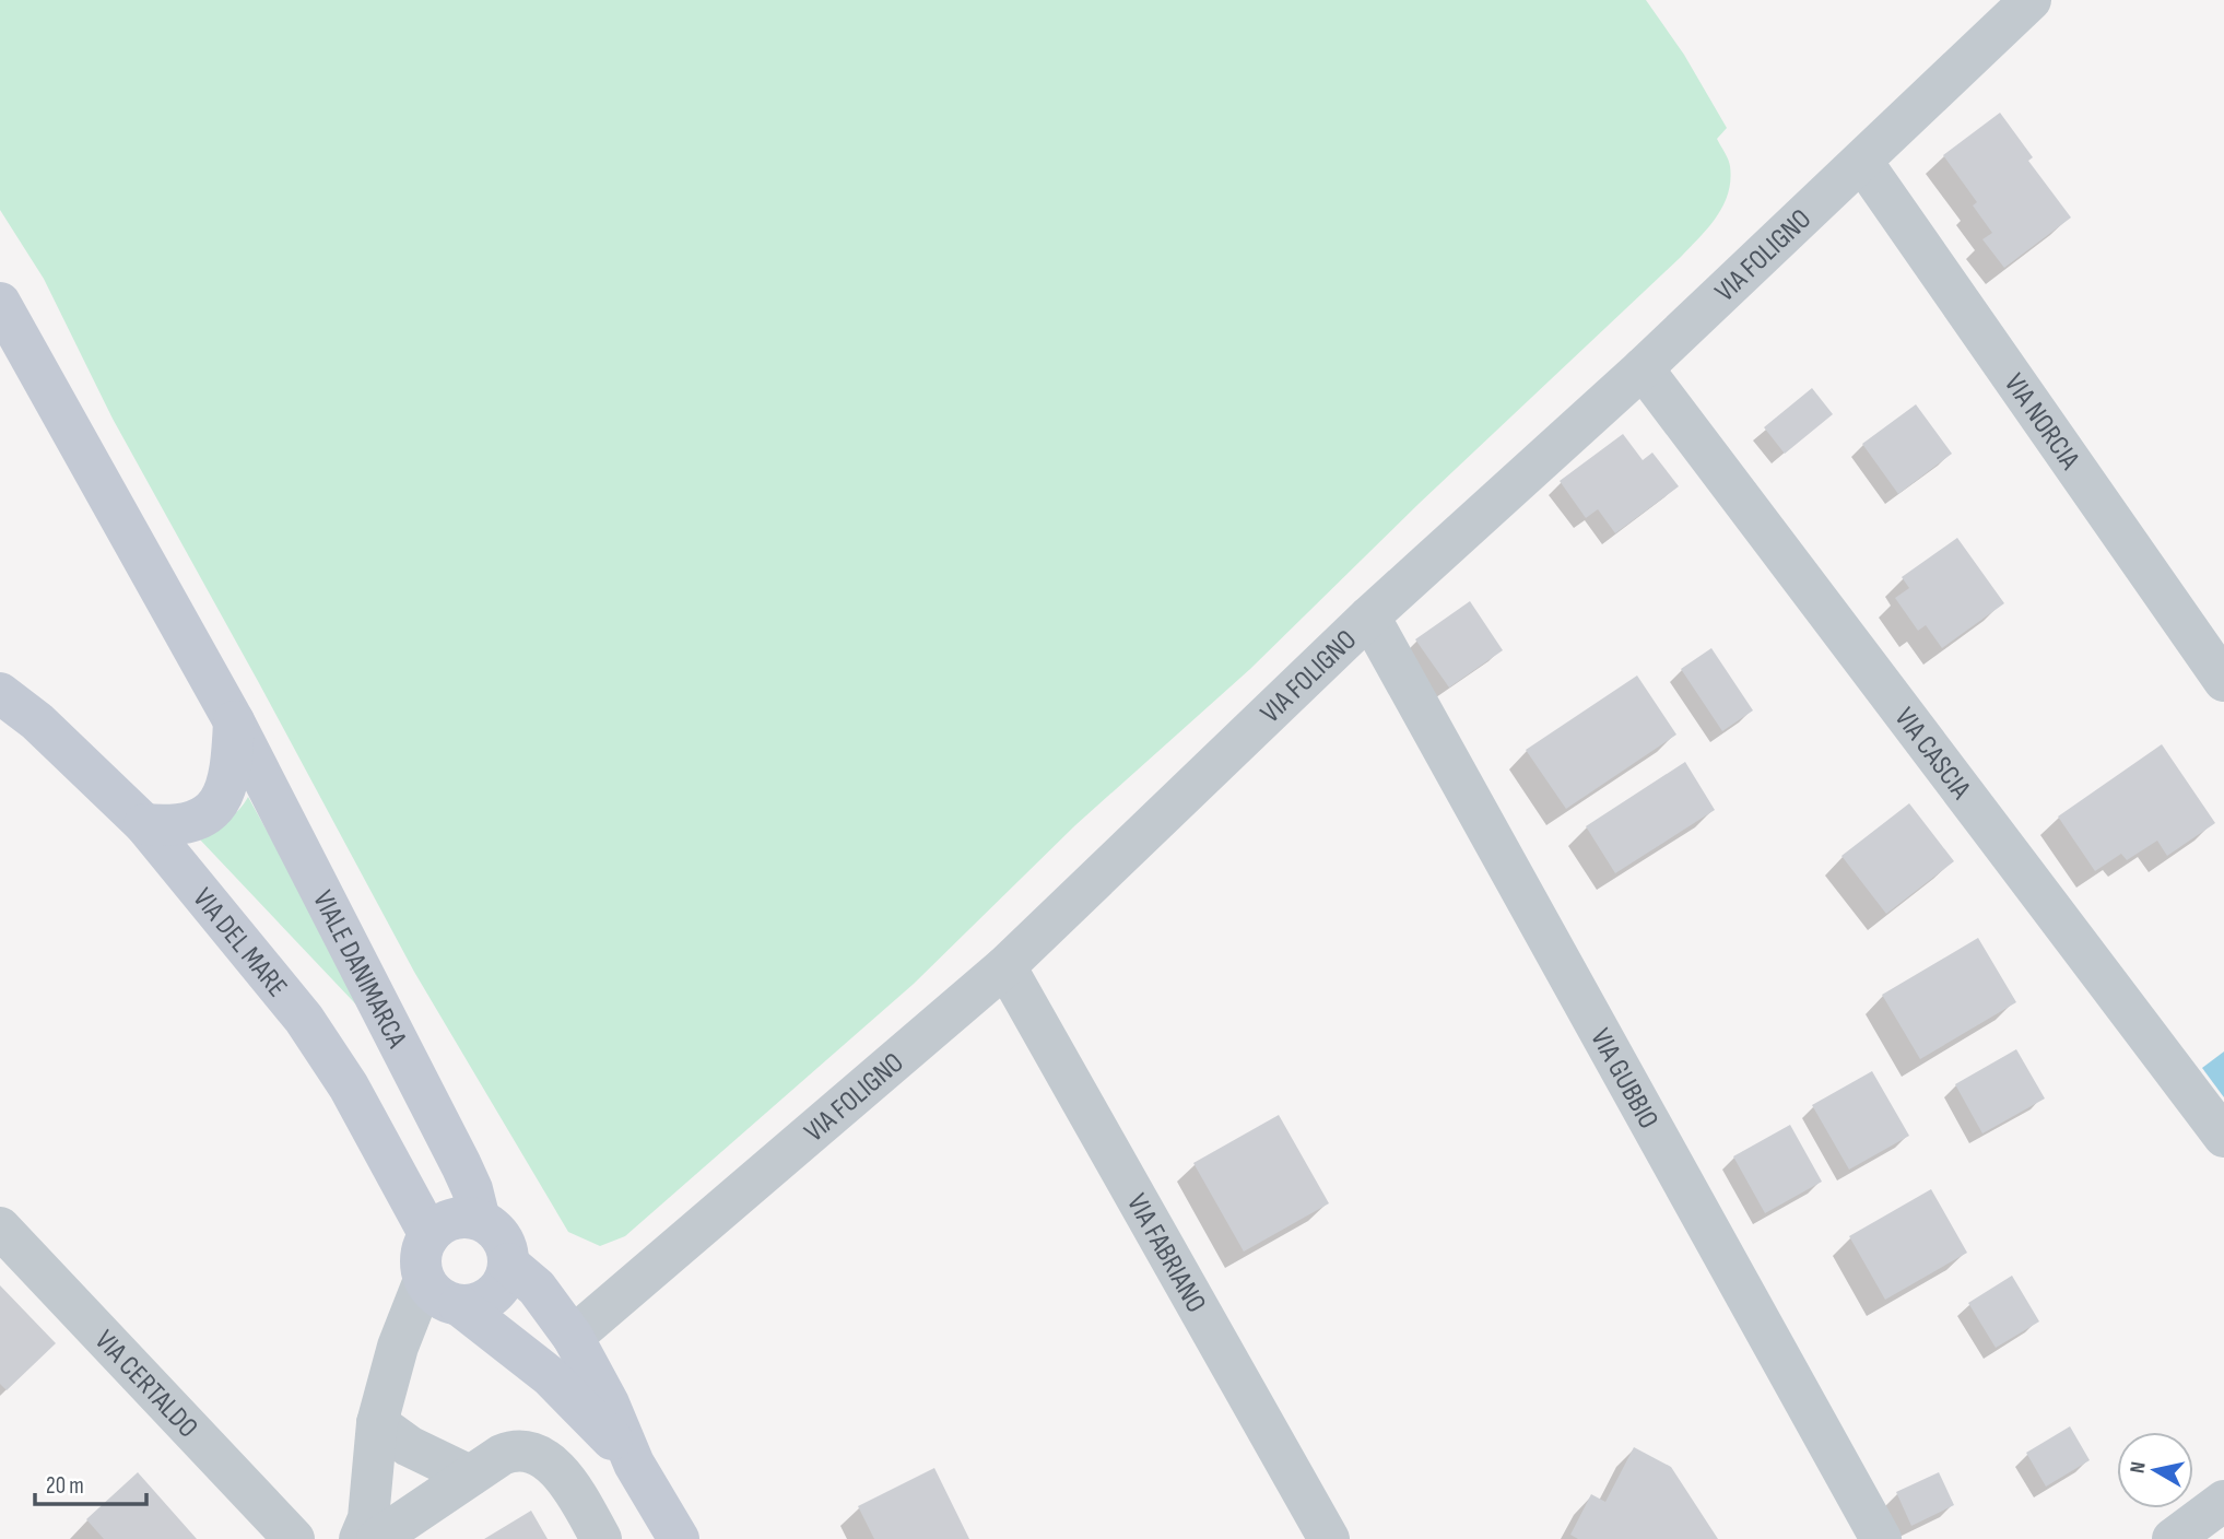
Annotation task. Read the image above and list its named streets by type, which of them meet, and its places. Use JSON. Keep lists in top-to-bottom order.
{
  "streets": {
    "main road": ["VIA DEL MARE", "VIALE DANIMARCA"],
    "street": [
      "VIA FOLIGNO",
      "VIA NORCIA",
      "VIA CASCIA",
      "VIA GUBBIO",
      "VIA FABRIANO",
      "VIA CERTALDO"
    ]
  },
  "crossings": [
    ["VIA FOLIGNO", "VIA NORCIA"],
    ["VIA FOLIGNO", "VIA CASCIA"],
    ["VIA FOLIGNO", "VIA GUBBIO"],
    ["VIA FOLIGNO", "VIA FABRIANO"],
    ["VIA DEL MARE", "VIALE DANIMARCA"]
  ],
  "scale_bar": "20 m",
  "north": "left"
}
